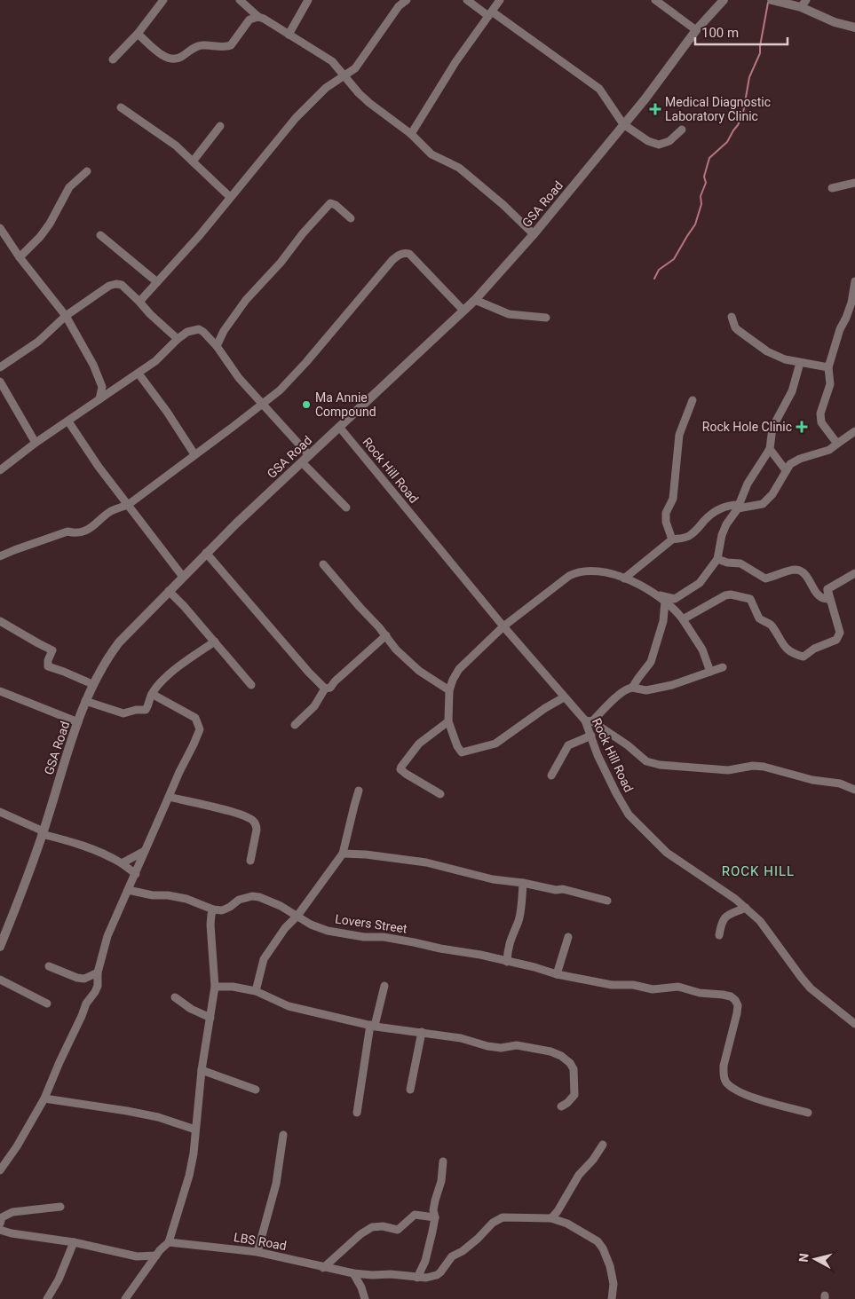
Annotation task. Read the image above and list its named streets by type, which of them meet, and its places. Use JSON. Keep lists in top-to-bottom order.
{
  "streets": {
    "street": [
      "GSA Road",
      "Rock Hill Road",
      "Lovers Street",
      "LBS Road"
    ]
  },
  "crossings": [
    ["GSA Road", "Rock Hill Road"]
  ],
  "districts": ["ROCK HILL"],
  "places": {
    "health": ["Medical Diagnostic Laboratory Clinic", "Rock Hole Clinic"],
    "other": ["Ma Annie Compound"]
  },
  "scale_bar": "100 m",
  "north": "left"
}
